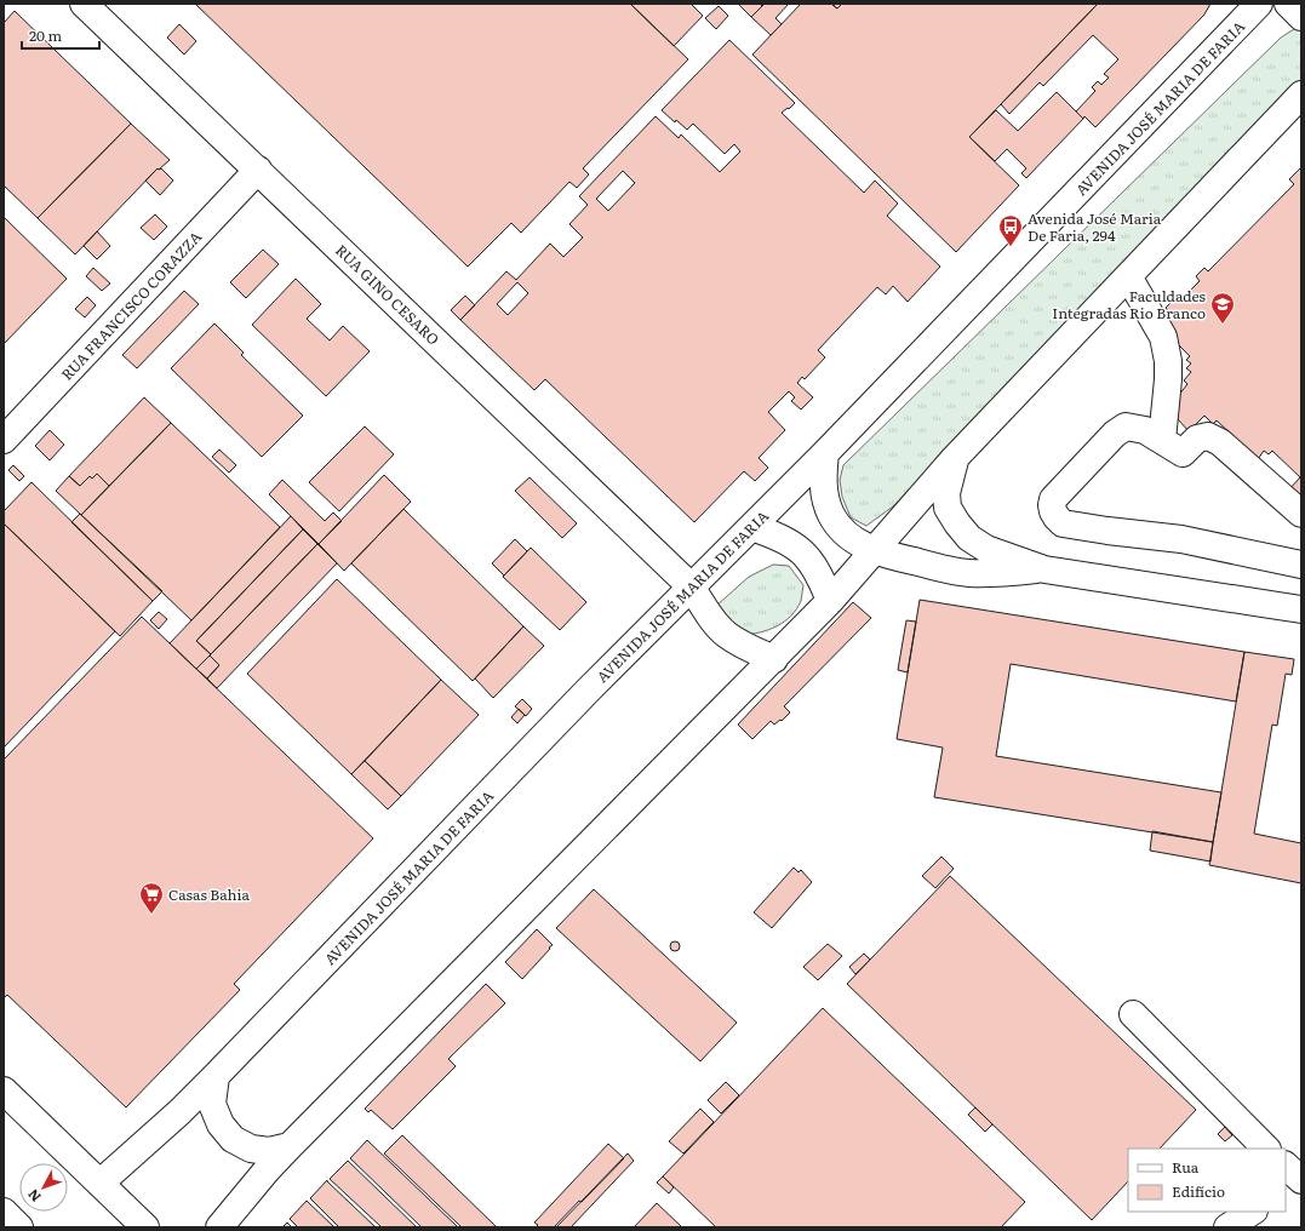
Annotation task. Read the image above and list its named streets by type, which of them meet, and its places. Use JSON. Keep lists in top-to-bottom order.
{
  "streets": {
    "main road": ["AVENIDA JOSÉ MARIA DE FARIA", "RUA GINO CESARO", "RUA FRANCISCO CORAZZA"]
  },
  "crossings": [
    ["AVENIDA JOSÉ MARIA DE FARIA", "RUA GINO CESARO"],
    ["RUA GINO CESARO", "RUA FRANCISCO CORAZZA"]
  ],
  "places": {
    "bus stop": ["Avenida José Maria De Faria, 294"],
    "school or university": ["Faculdades Integradas Rio Branco"],
    "supermarket": ["Casas Bahia"]
  },
  "legend": ["Rua", "Edifício"],
  "scale_bar": "20 m",
  "north": "bottom left"
}
